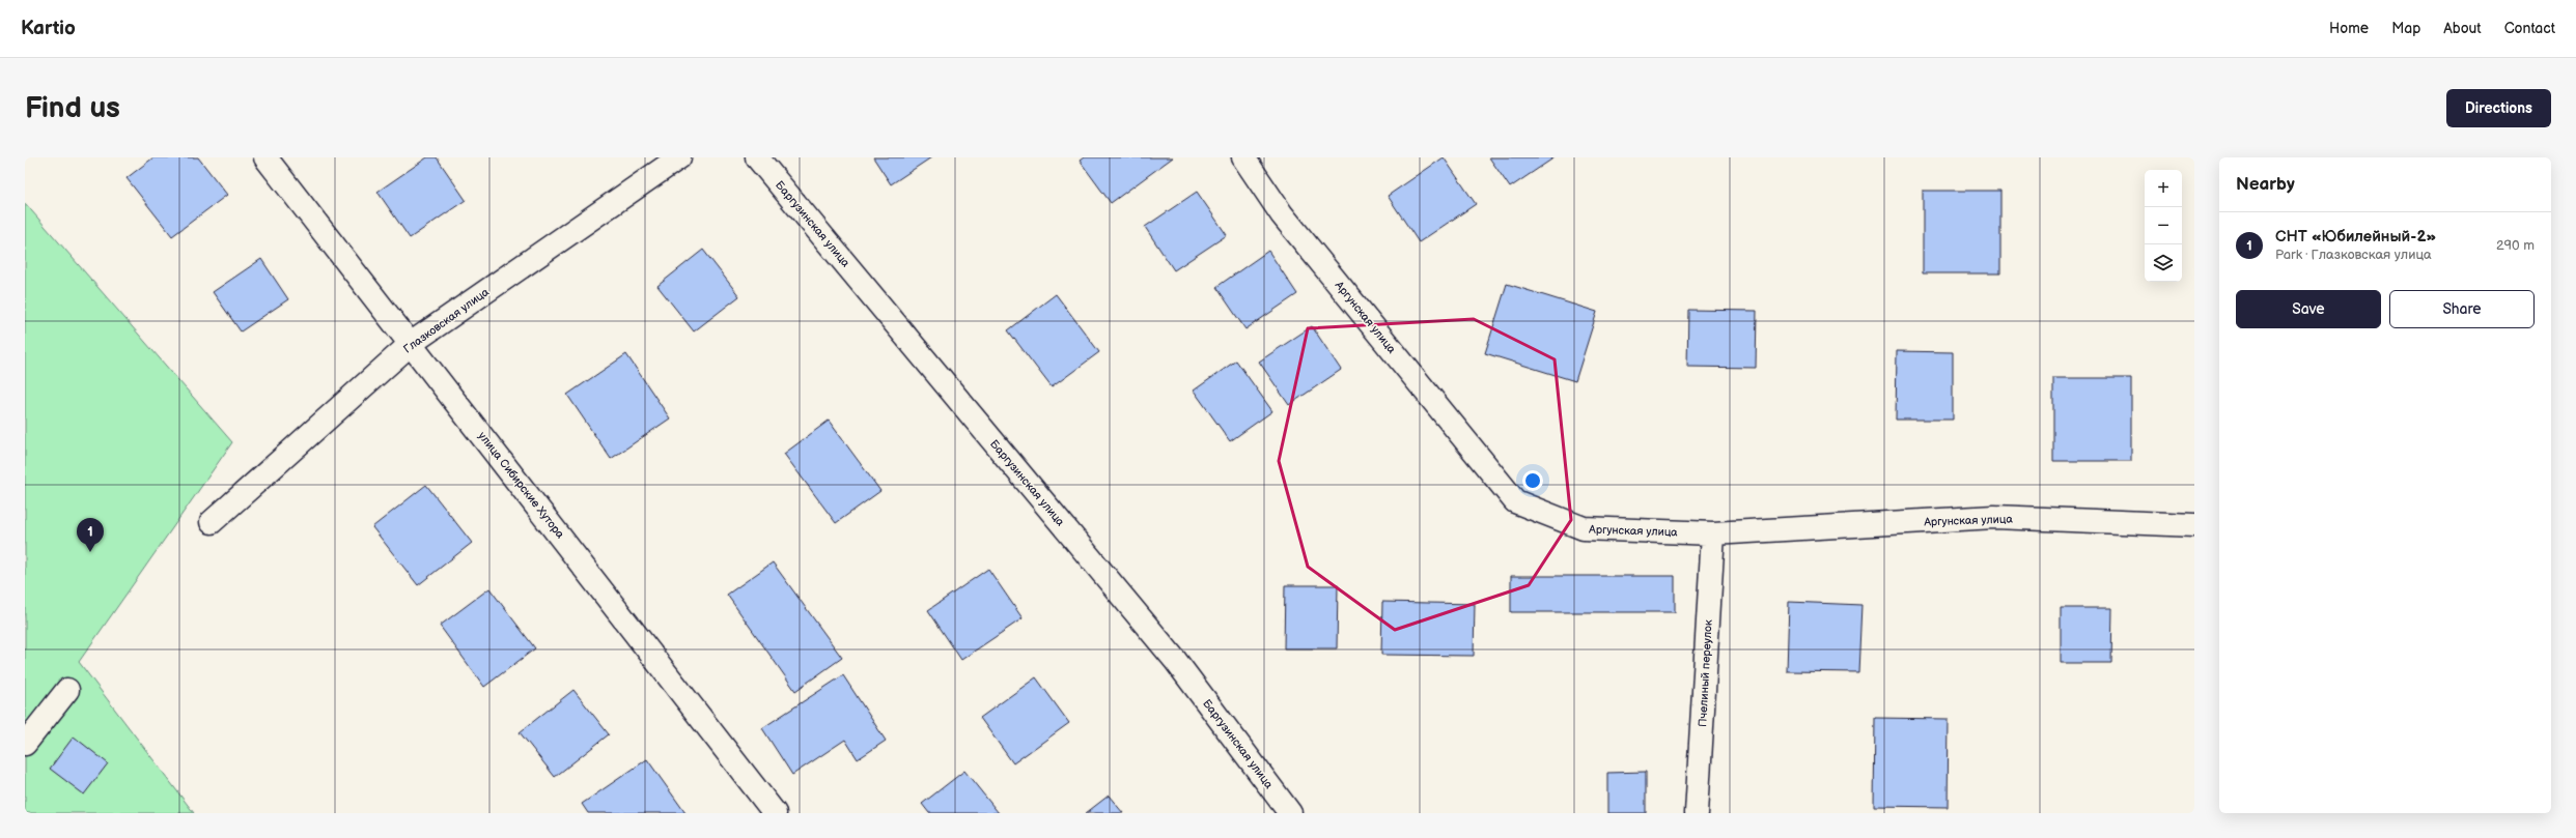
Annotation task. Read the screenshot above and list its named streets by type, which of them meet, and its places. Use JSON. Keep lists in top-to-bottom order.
{
  "streets": {
    "street": [
      "Баргузинская улица",
      "Аргунская улица",
      "Глазковская улица",
      "улица Сибирские Хутора",
      "Пчелиный переулок"
    ]
  },
  "crossings": [
    ["Аргунская улица", "Пчелиный переулок"],
    ["Глазковская улица", "улица Сибирские Хутора"]
  ],
  "page": {
    "header": "Kartio",
    "nav": [
      "Home",
      "Map",
      "About",
      "Contact"
    ],
    "buttons": [
      "Directions",
      ["Save", "Share"]
    ],
    "title": "Find us",
    "heading": "Nearby",
    "map_buttons": ["+", "−"],
    "list": [
      {
        "mark": "1",
        "name": "СНТ «Юбилейный-2»",
        "note": "Park · Глазковская улица",
        "value": "290 m"
      }
    ],
    "pins": "1"
  }
}
